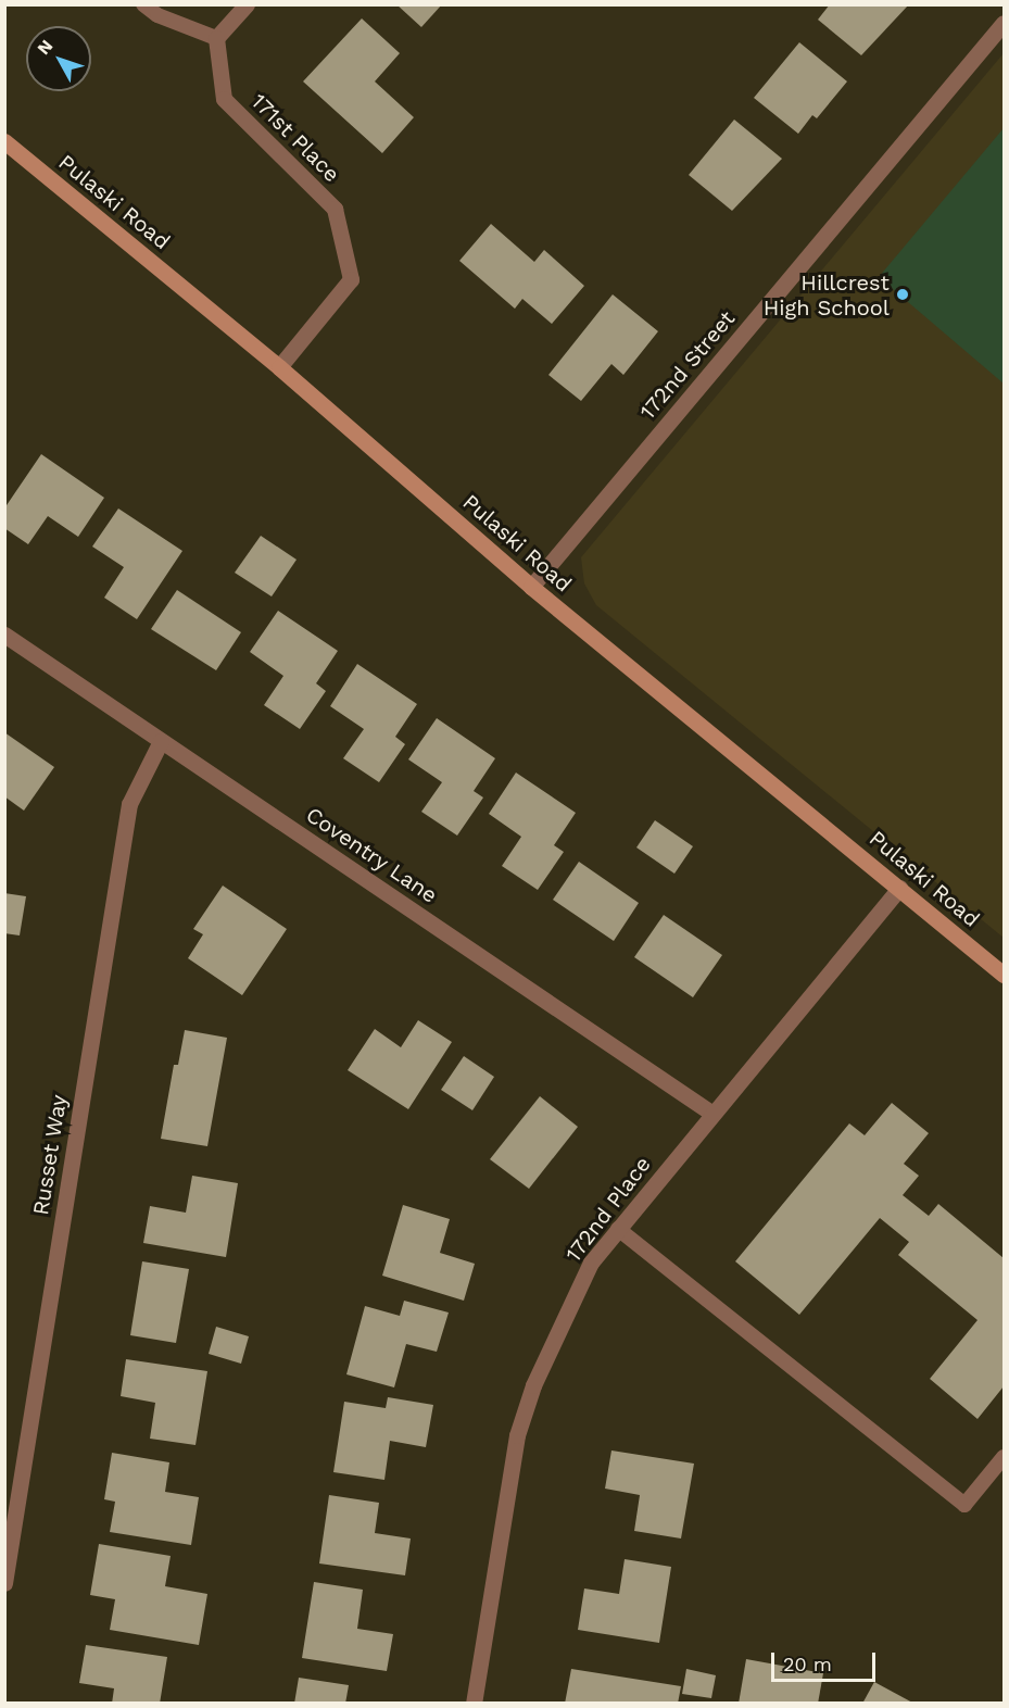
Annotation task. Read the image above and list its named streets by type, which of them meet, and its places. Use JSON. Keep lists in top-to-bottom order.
{
  "streets": {
    "main road": ["Pulaski Road"],
    "street": [
      "171st Place",
      "172nd Street",
      "Coventry Lane",
      "Russet Way",
      "172nd Place"
    ]
  },
  "crossings": [
    ["171st Place", "Pulaski Road"],
    ["Pulaski Road", "172nd Street"],
    ["Pulaski Road", "172nd Place"],
    ["Coventry Lane", "Russet Way"],
    ["Coventry Lane", "172nd Place"]
  ],
  "places": ["Hillcrest High School"],
  "scale_bar": "20 m",
  "north": "top left"
}
